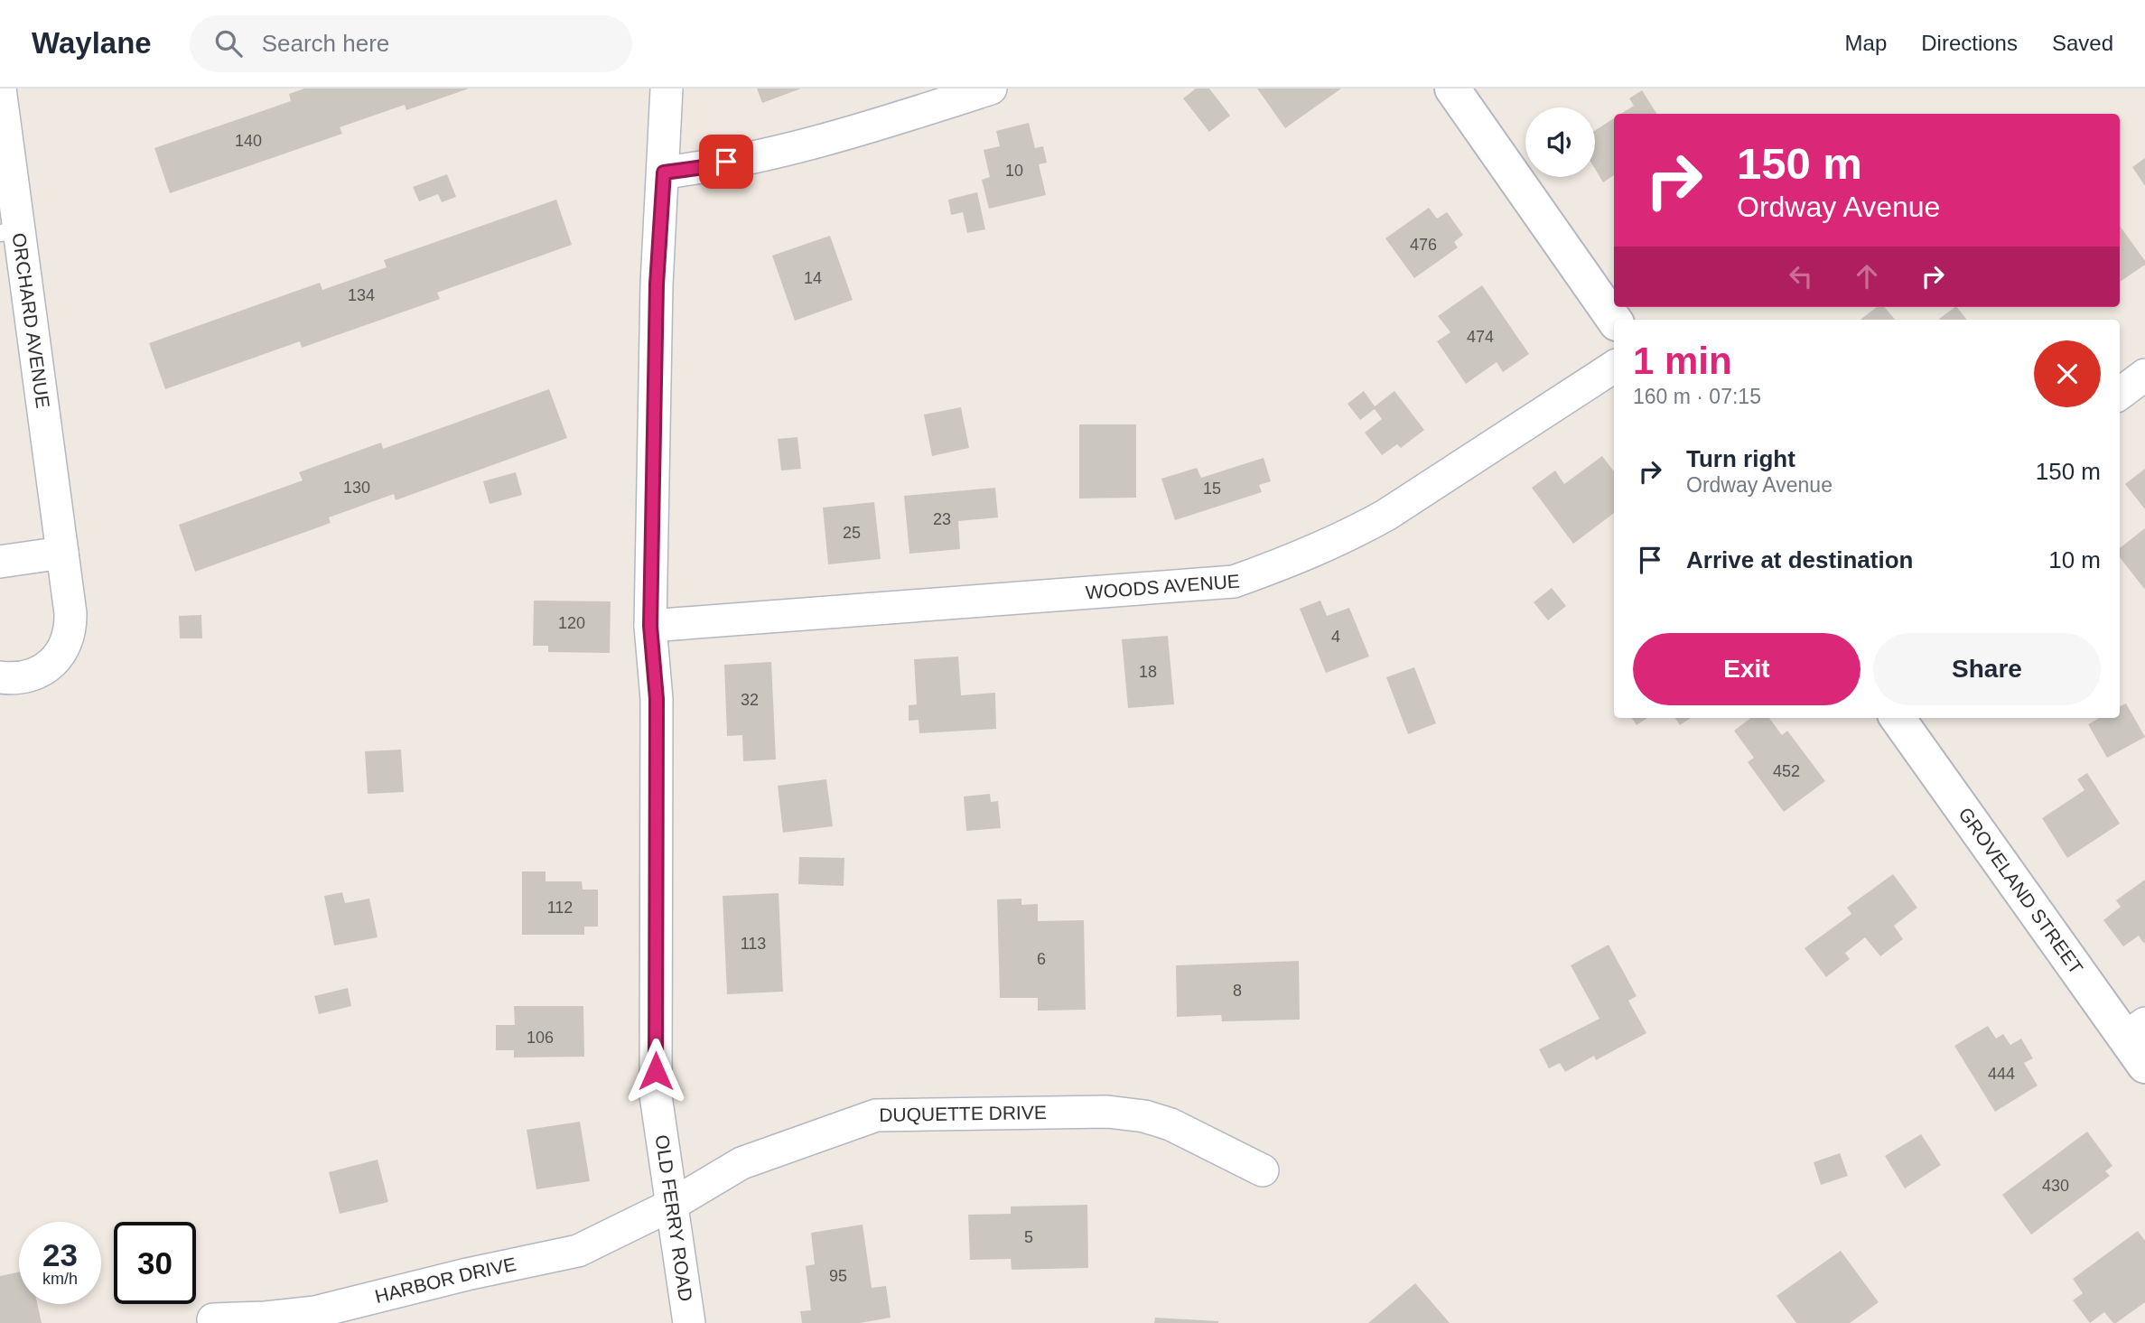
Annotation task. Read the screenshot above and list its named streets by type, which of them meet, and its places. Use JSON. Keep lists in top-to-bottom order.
{
  "streets": {
    "main road": ["GROVELAND STREET"],
    "street": [
      "ORCHARD AVENUE",
      "WOODS AVENUE",
      "DUQUETTE DRIVE",
      "OLD FERRY ROAD",
      "HARBOR DRIVE"
    ]
  },
  "crossings": [
    ["WOODS AVENUE", "OLD FERRY ROAD"],
    ["DUQUETTE DRIVE", "OLD FERRY ROAD"],
    ["DUQUETTE DRIVE", "HARBOR DRIVE"],
    ["OLD FERRY ROAD", "HARBOR DRIVE"]
  ],
  "house_numbers": [
    "140",
    "10",
    "476",
    "14",
    "134",
    "474",
    "130",
    "15",
    "23",
    "25",
    "120",
    "4",
    "18",
    "32",
    "452",
    "112",
    "113",
    "6",
    "8",
    "106",
    "444",
    "430",
    "5",
    "95"
  ],
  "page": {
    "header": "Waylane",
    "search": "Search here",
    "nav": ["Map", "Directions", "Saved"],
    "turn": ["150 m", "Ordway Avenue"],
    "heading": ["1 min", "160 m · 07:15"],
    "list": [
      {
        "name": "Turn right",
        "note": "Ordway Avenue",
        "value": "150 m"
      },
      {
        "name": "Arrive at destination",
        "value": "10 m"
      }
    ],
    "buttons": ["Exit", "Share"],
    "speed": "23 km/h",
    "limit": "30"
  }
}
